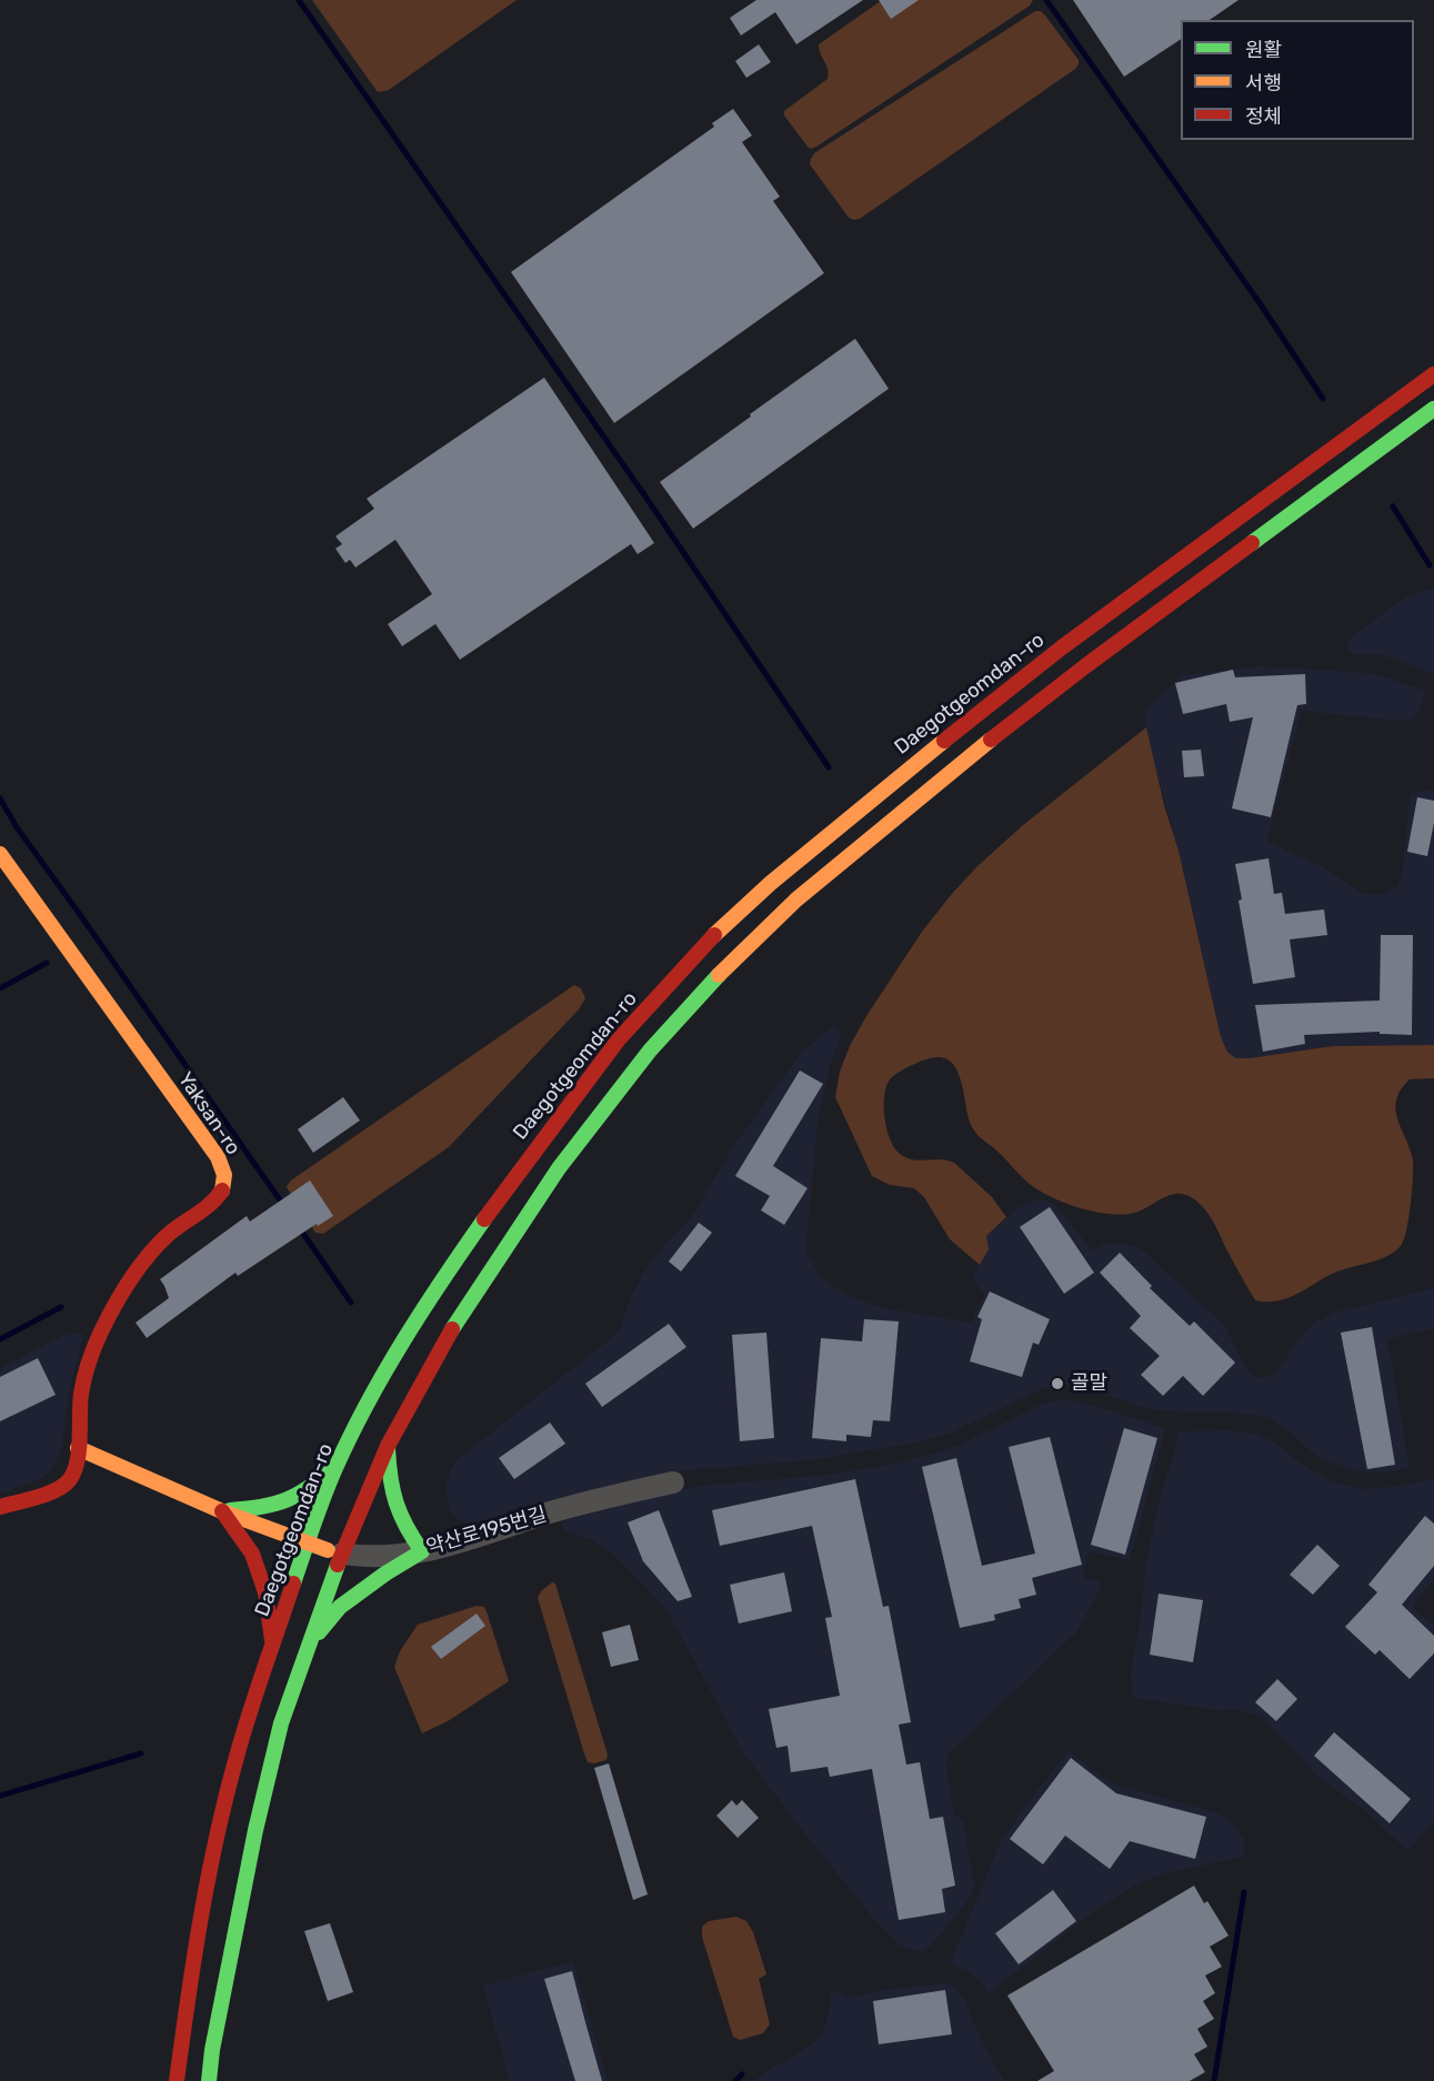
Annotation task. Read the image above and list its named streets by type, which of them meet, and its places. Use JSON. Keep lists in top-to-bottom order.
{
  "streets": {
    "main road": ["Daegotgeomdan-ro", "Yaksan-ro", "약산로195번길"]
  },
  "crossings": [
    ["Daegotgeomdan-ro", "약산로195번길"],
    ["Yaksan-ro", "약산로195번길"]
  ],
  "places": ["골말"],
  "legend": ["원활", "서행", "정체"]
}
